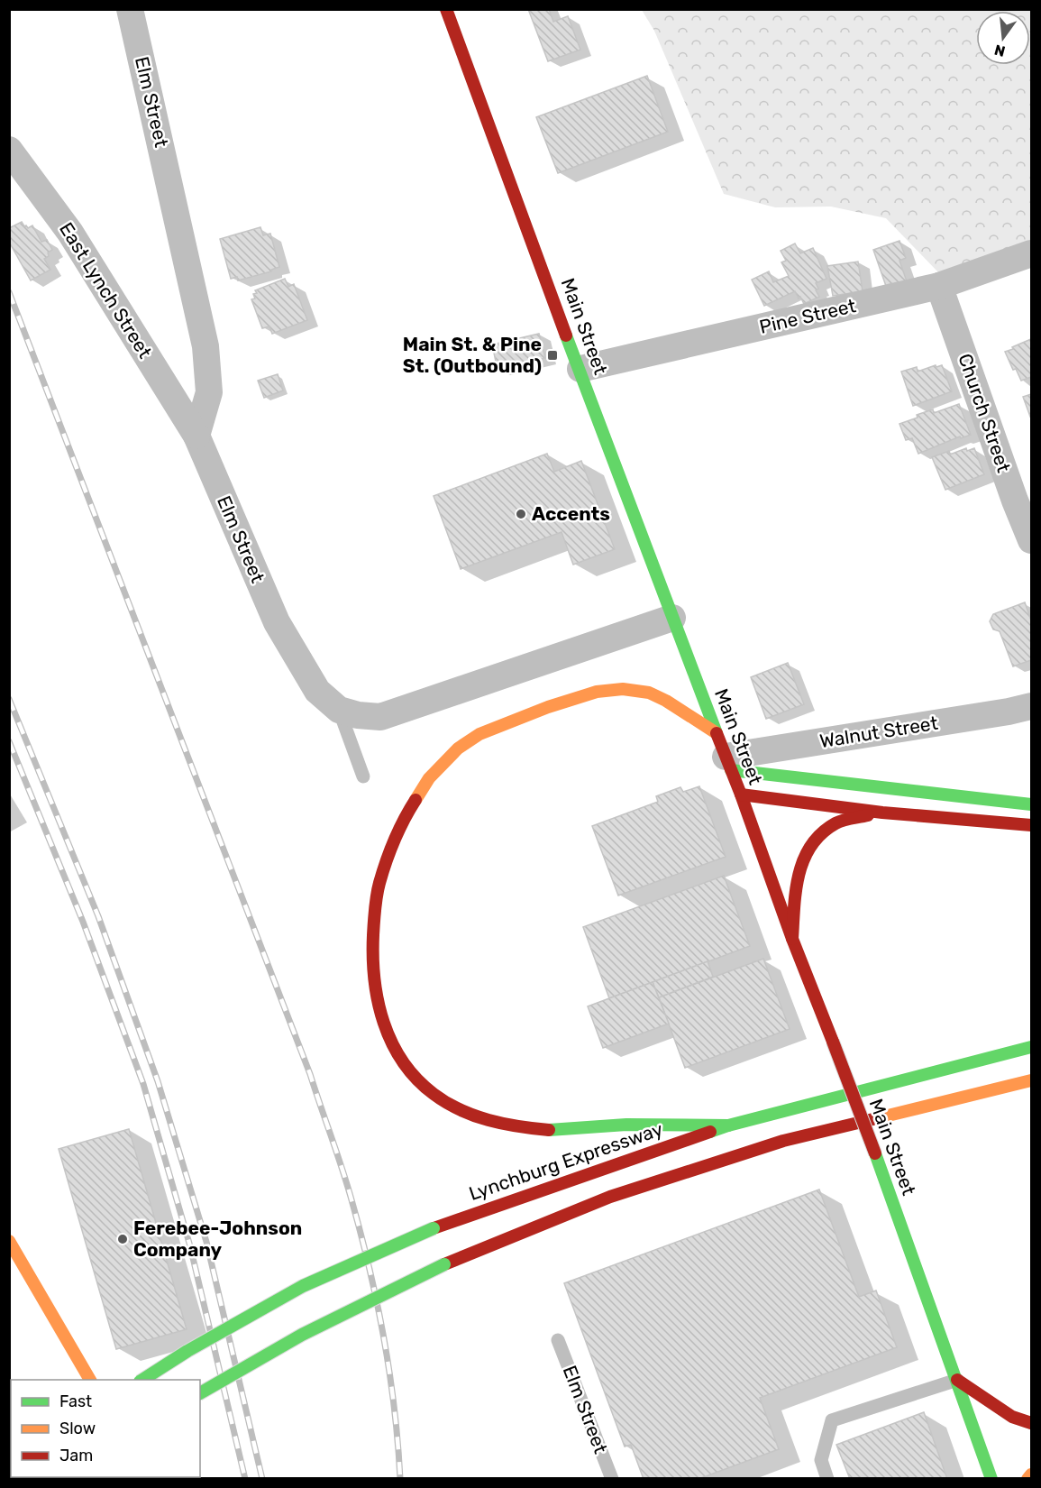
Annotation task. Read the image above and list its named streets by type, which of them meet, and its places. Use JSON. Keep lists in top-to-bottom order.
{
  "streets": {
    "main road": ["Main Street", "Lynchburg Expressway"],
    "street": [
      "Elm Street",
      "East Lynch Street",
      "Pine Street",
      "Church Street",
      "Walnut Street"
    ]
  },
  "crossings": [
    ["Elm Street", "East Lynch Street"],
    ["Elm Street", "Main Street"],
    ["Pine Street", "Main Street"],
    ["Pine Street", "Church Street"],
    ["Main Street", "Walnut Street"]
  ],
  "places": {
    "transit": ["Main St. & Pine St. (Outbound)"],
    "other": ["Accents", "Ferebee-Johnson Company"]
  },
  "legend": ["Fast", "Slow", "Jam"],
  "north": "bottom"
}
